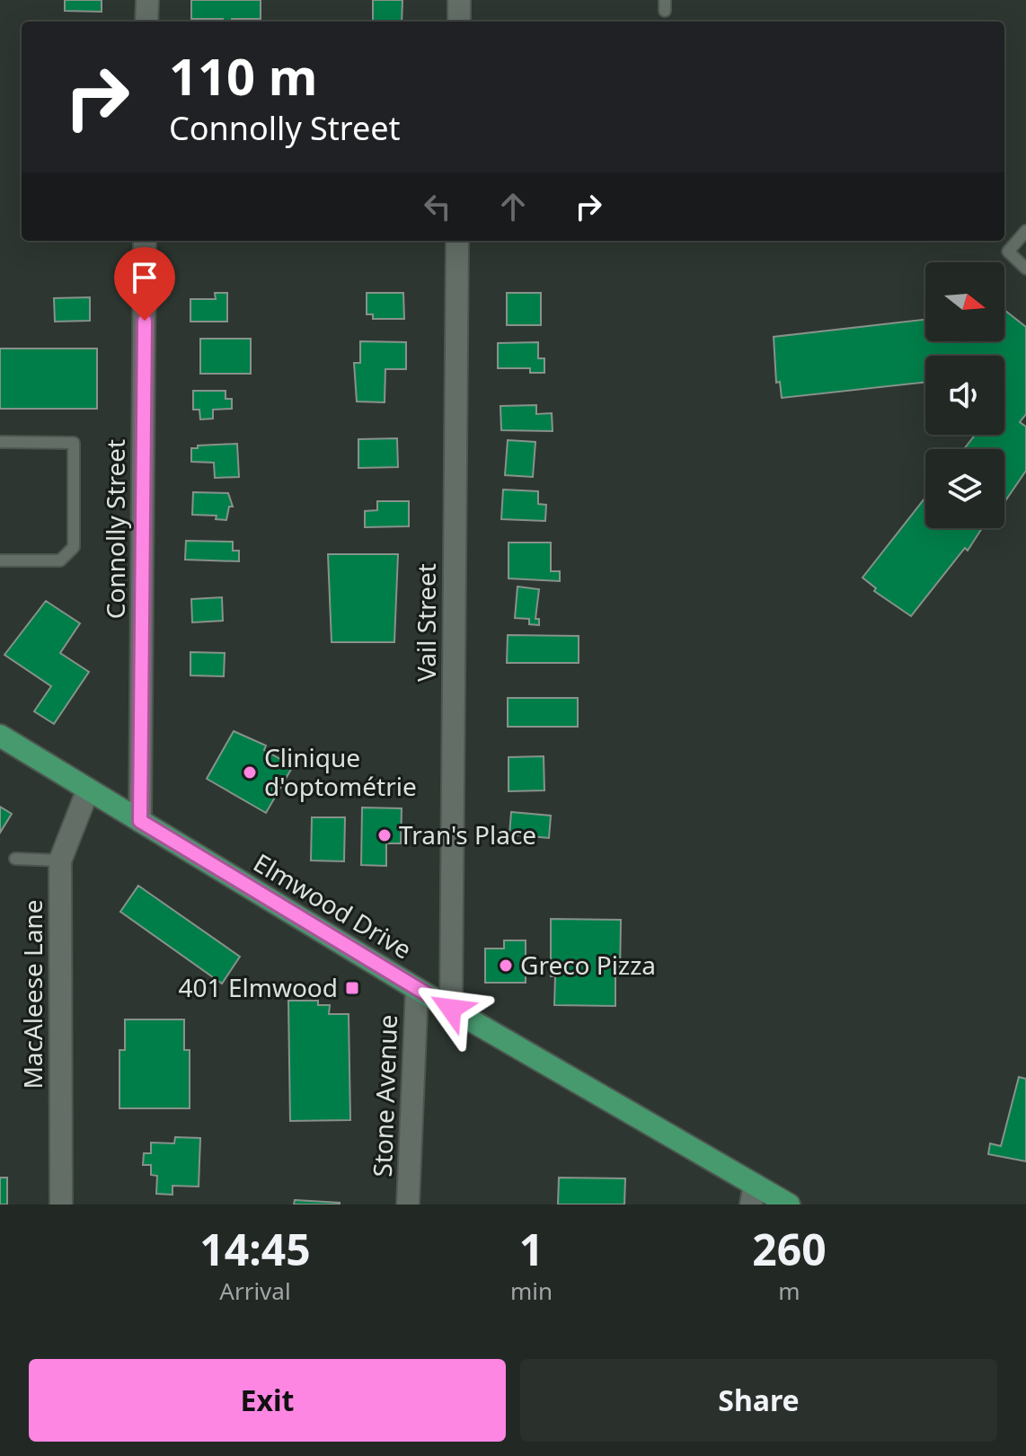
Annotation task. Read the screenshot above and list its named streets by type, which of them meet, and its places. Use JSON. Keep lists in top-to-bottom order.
{
  "streets": {
    "main road": ["Elmwood Drive"],
    "street": [
      "Connolly Street",
      "Vail Street",
      "MacAleese Lane",
      "Stone Avenue"
    ]
  },
  "crossings": [
    ["Connolly Street", "Elmwood Drive"],
    ["Vail Street", "Elmwood Drive"],
    ["Elmwood Drive", "MacAleese Lane"],
    ["Elmwood Drive", "Stone Avenue"]
  ],
  "places": {
    "other": ["Clinique d'optométrie", "Tran's Place", "Greco Pizza"],
    "transit": ["401 Elmwood"]
  },
  "north": "right",
  "page": {
    "turn": ["110 m", "Connolly Street"],
    "eta": [
      "14:45",
      "Arrival",
      "1",
      "min",
      "260",
      "m"
    ],
    "buttons": ["Exit", "Share"]
  }
}
